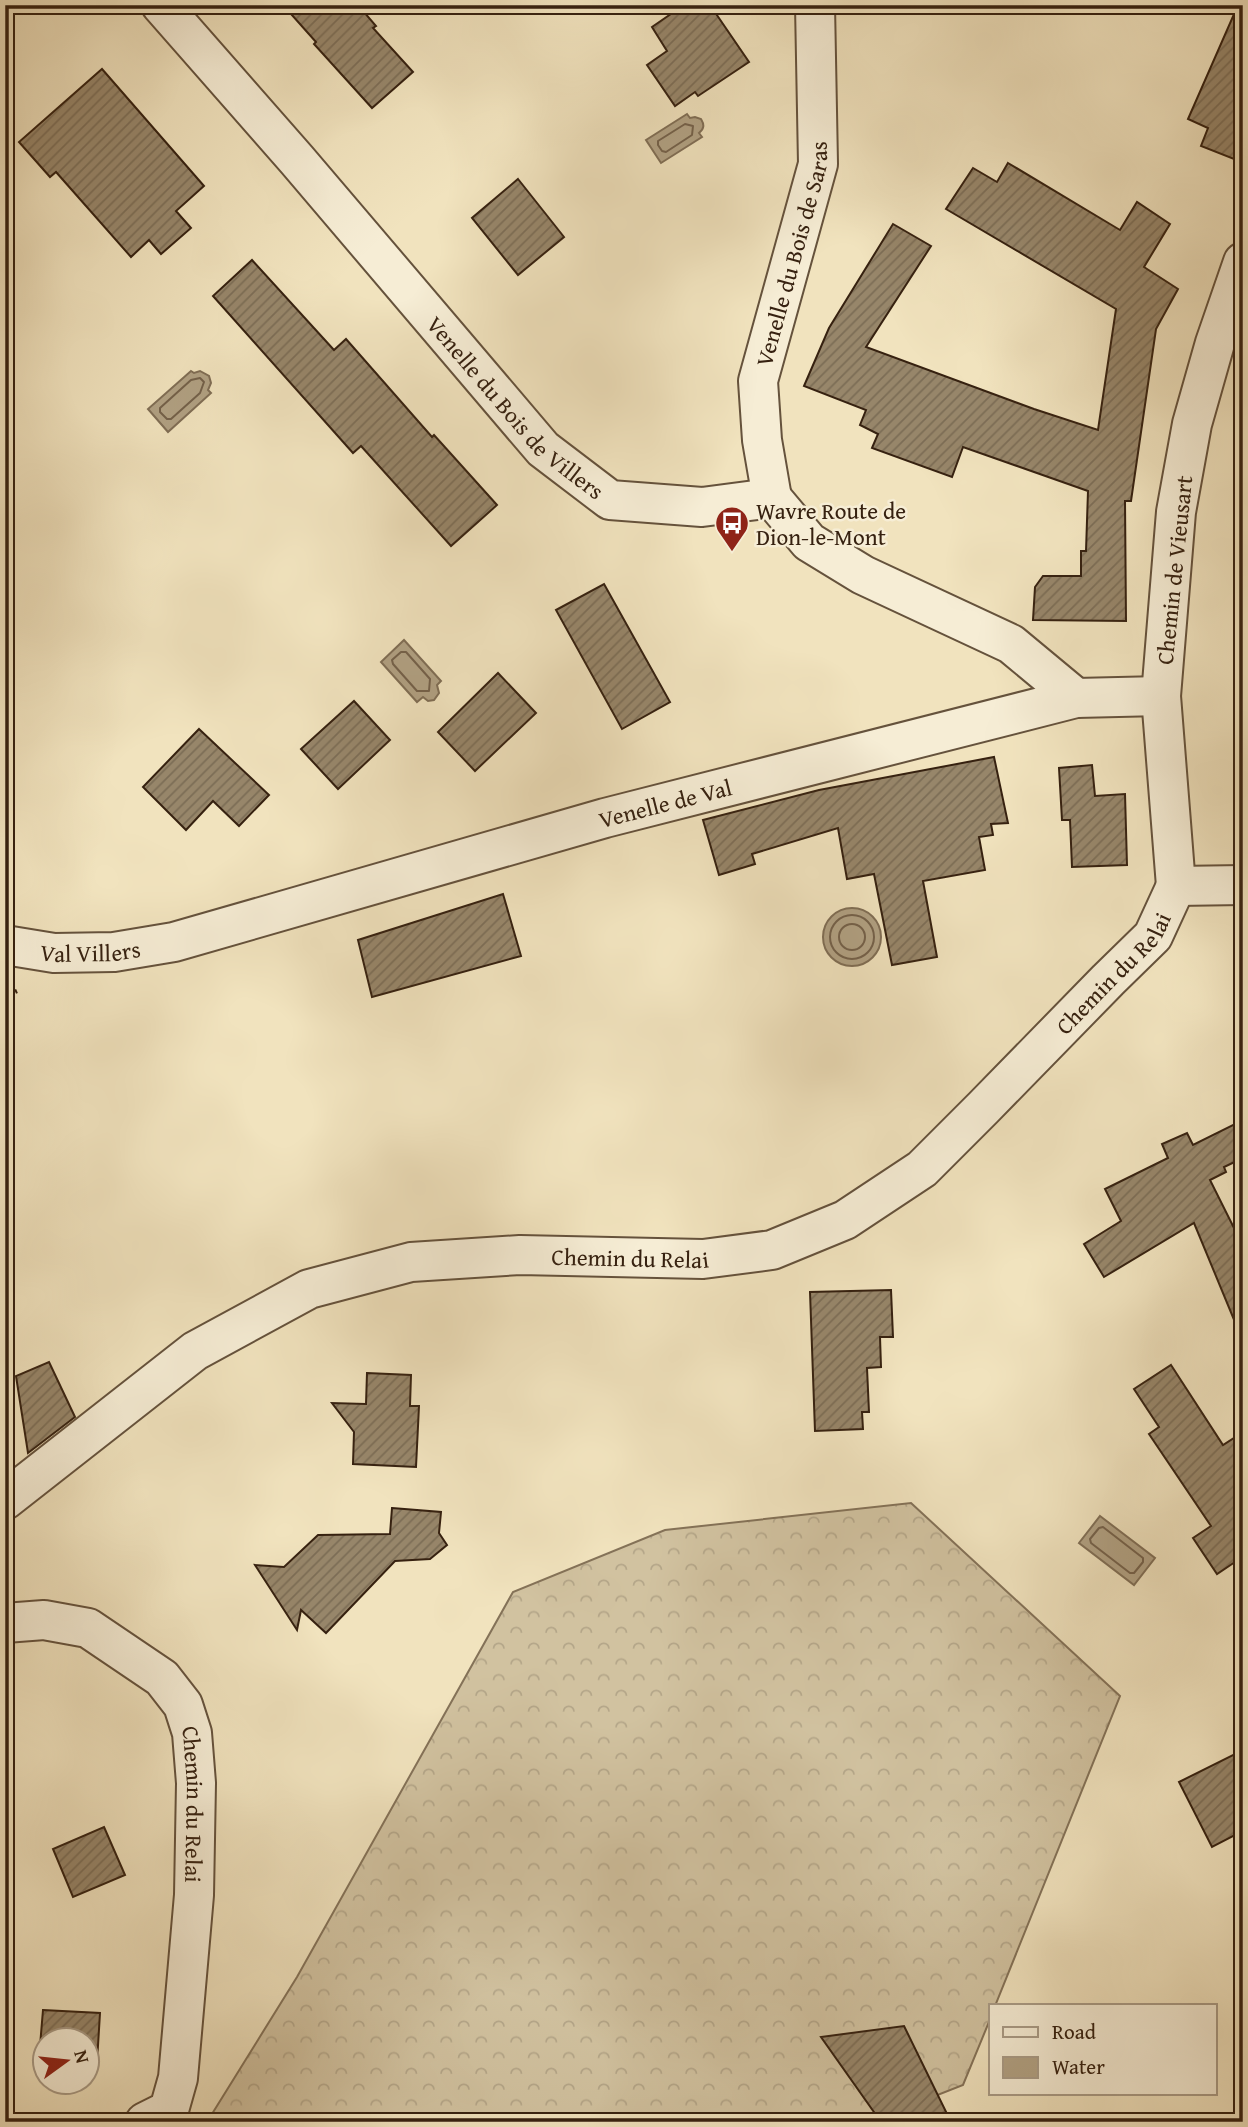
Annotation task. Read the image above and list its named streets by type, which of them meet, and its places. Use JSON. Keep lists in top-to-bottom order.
{
  "streets": {
    "street": [
      "Venelle du Bois de Saras",
      "Venelle du Bois de Villers",
      "Chemin de Vieusart",
      "Venelle de Val",
      "Val Villers",
      "Chemin du Relai"
    ]
  },
  "crossings": [
    ["Venelle du Bois de Saras", "Venelle du Bois de Villers"],
    ["Chemin de Vieusart", "Venelle de Val"],
    ["Chemin de Vieusart", "Chemin du Relai"],
    ["Venelle de Val", "Val Villers"]
  ],
  "places": {
    "bus stop": ["Wavre Route de Dion-le-Mont"]
  },
  "legend": ["Road", "Water"],
  "north": "right"
}
